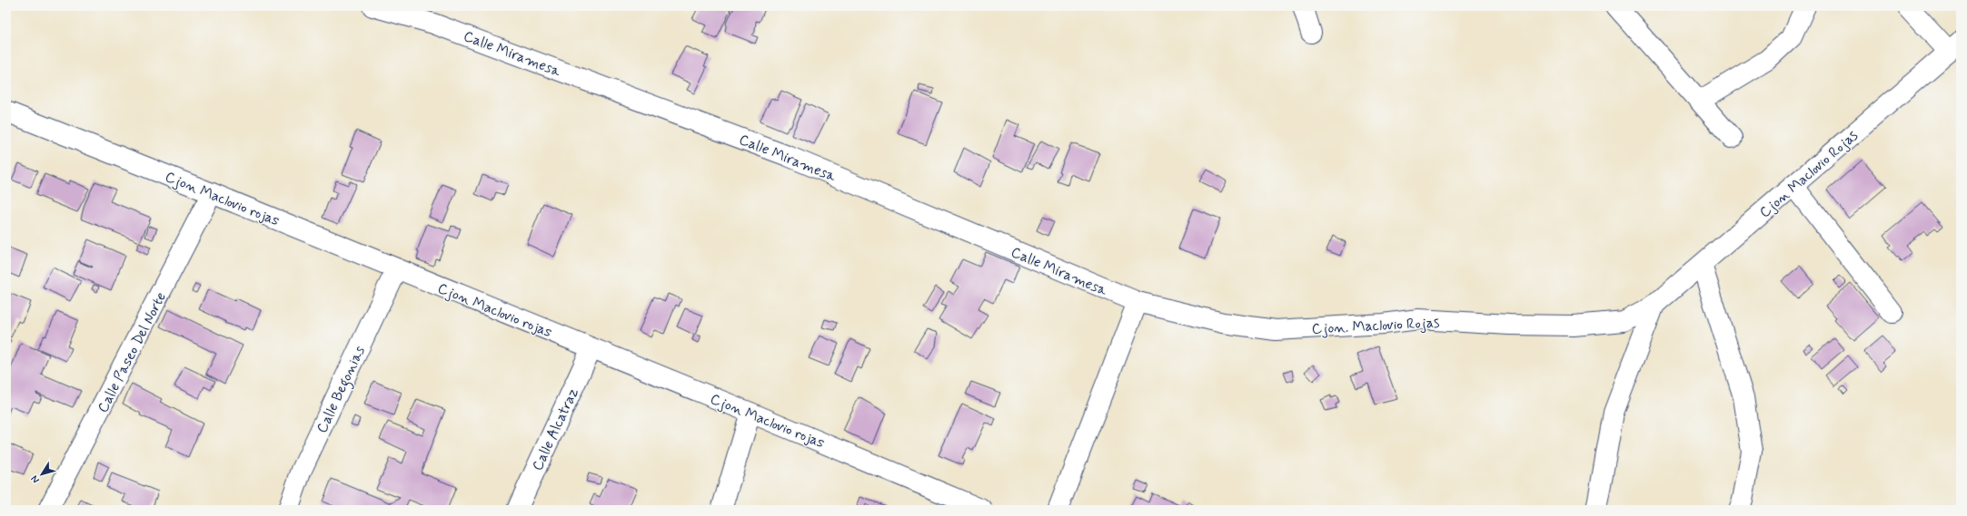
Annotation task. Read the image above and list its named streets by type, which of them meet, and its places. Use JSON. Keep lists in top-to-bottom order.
{
  "streets": {
    "street": [
      "Calle Miramesa",
      "Cjon Maclovio Rojas",
      "Cjon Maclovio rojas",
      "Cjon. Maclovio Rojas",
      "Calle Paseo Del Norte",
      "Calle Begonias",
      "Calle Alcatraz"
    ]
  },
  "crossings": [
    ["Calle Miramesa", "Cjon. Maclovio Rojas"],
    ["Cjon Maclovio Rojas", "Cjon. Maclovio Rojas"],
    ["Cjon Maclovio rojas", "Calle Paseo Del Norte"],
    ["Cjon Maclovio rojas", "Calle Begonias"],
    ["Cjon Maclovio rojas", "Calle Alcatraz"]
  ],
  "north": "bottom left"
}
